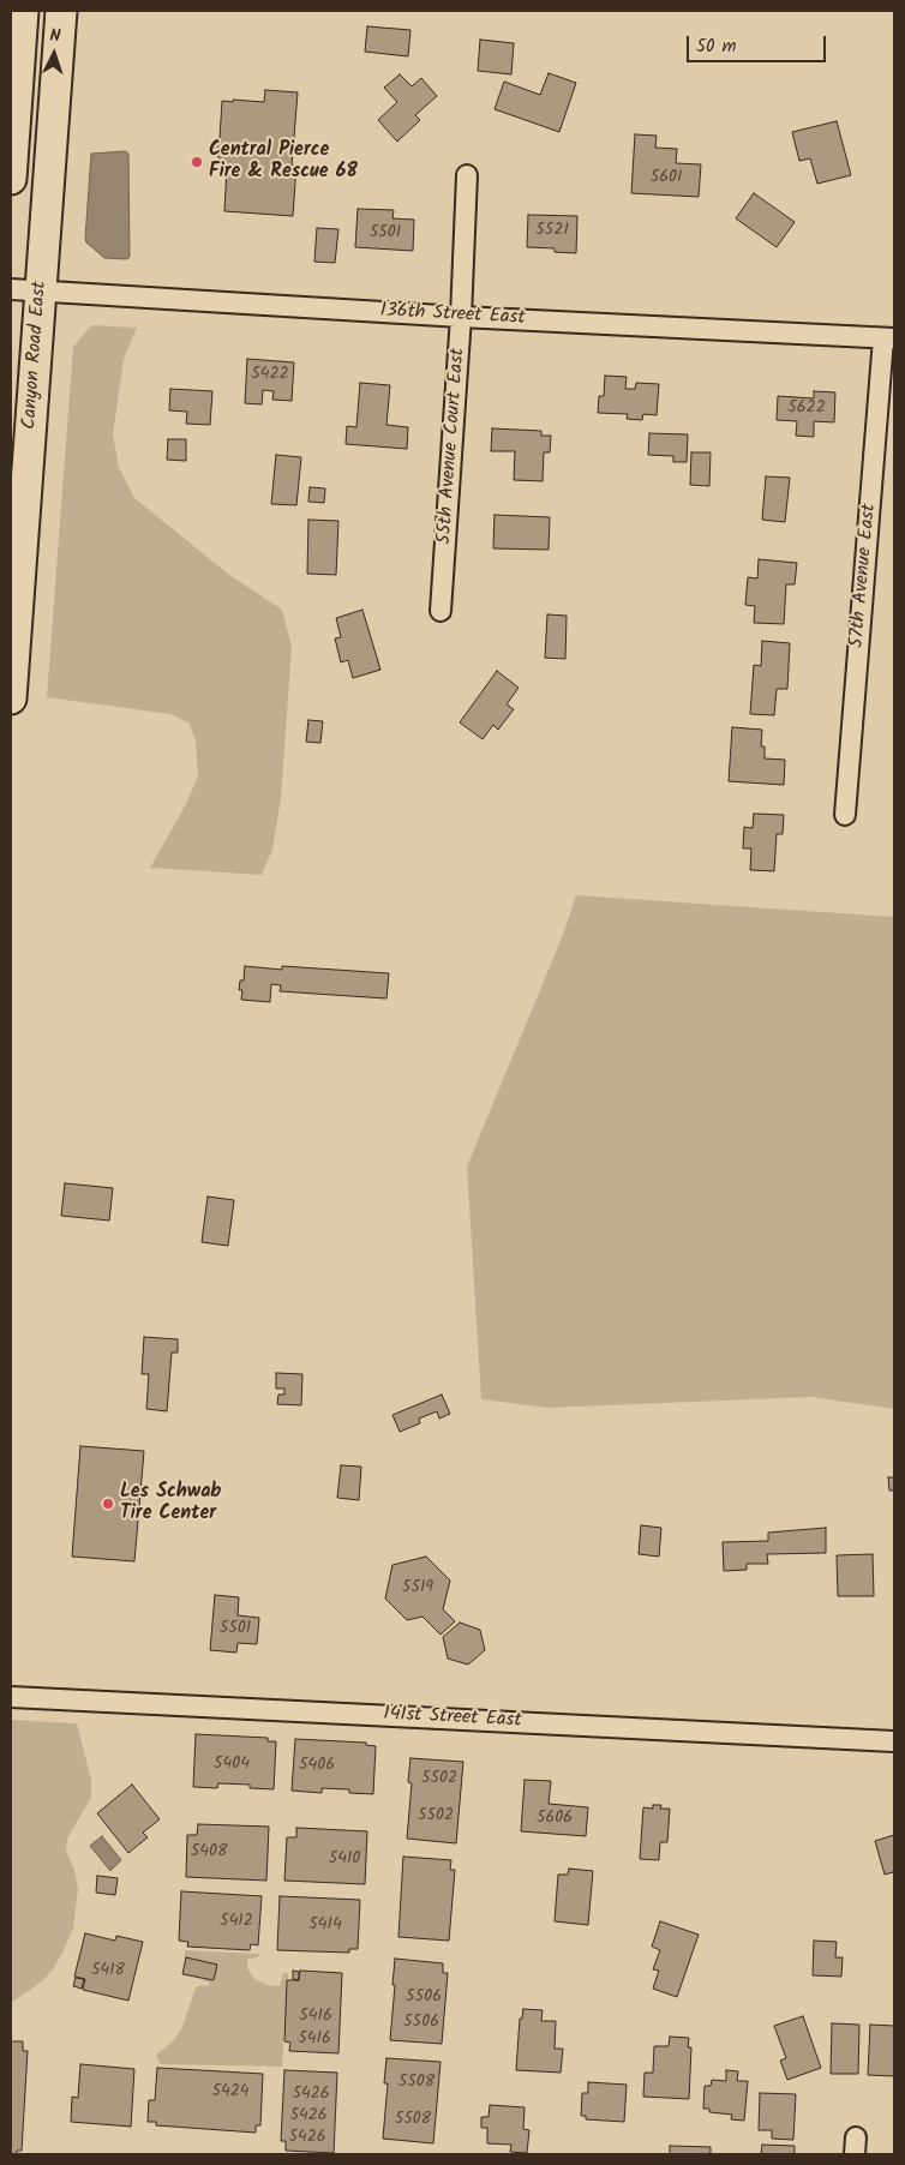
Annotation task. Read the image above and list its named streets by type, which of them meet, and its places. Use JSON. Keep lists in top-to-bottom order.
{
  "streets": {
    "main road": ["Canyon Road East"],
    "street": [
      "136th Street East",
      "55th Avenue Court East",
      "57th Avenue East",
      "141st Street East"
    ]
  },
  "crossings": [
    ["136th Street East", "Canyon Road East"],
    ["136th Street East", "55th Avenue Court East"],
    ["136th Street East", "57th Avenue East"]
  ],
  "places": ["Central Pierce Fire & Rescue 68", "Les Schwab Tire Center"],
  "house_numbers": [
    "5601",
    "5521",
    "5501",
    "5422",
    "5622",
    "5519",
    "5501",
    "5404",
    "5406",
    "5502",
    "5502",
    "5606",
    "5408",
    "5410",
    "5412",
    "5414",
    "5418",
    "5506",
    "5416",
    "5506",
    "5416",
    "5508",
    "5424",
    "5426",
    "5426",
    "5508",
    "5426"
  ],
  "scale_bar": "50 m",
  "north": "top"
}
